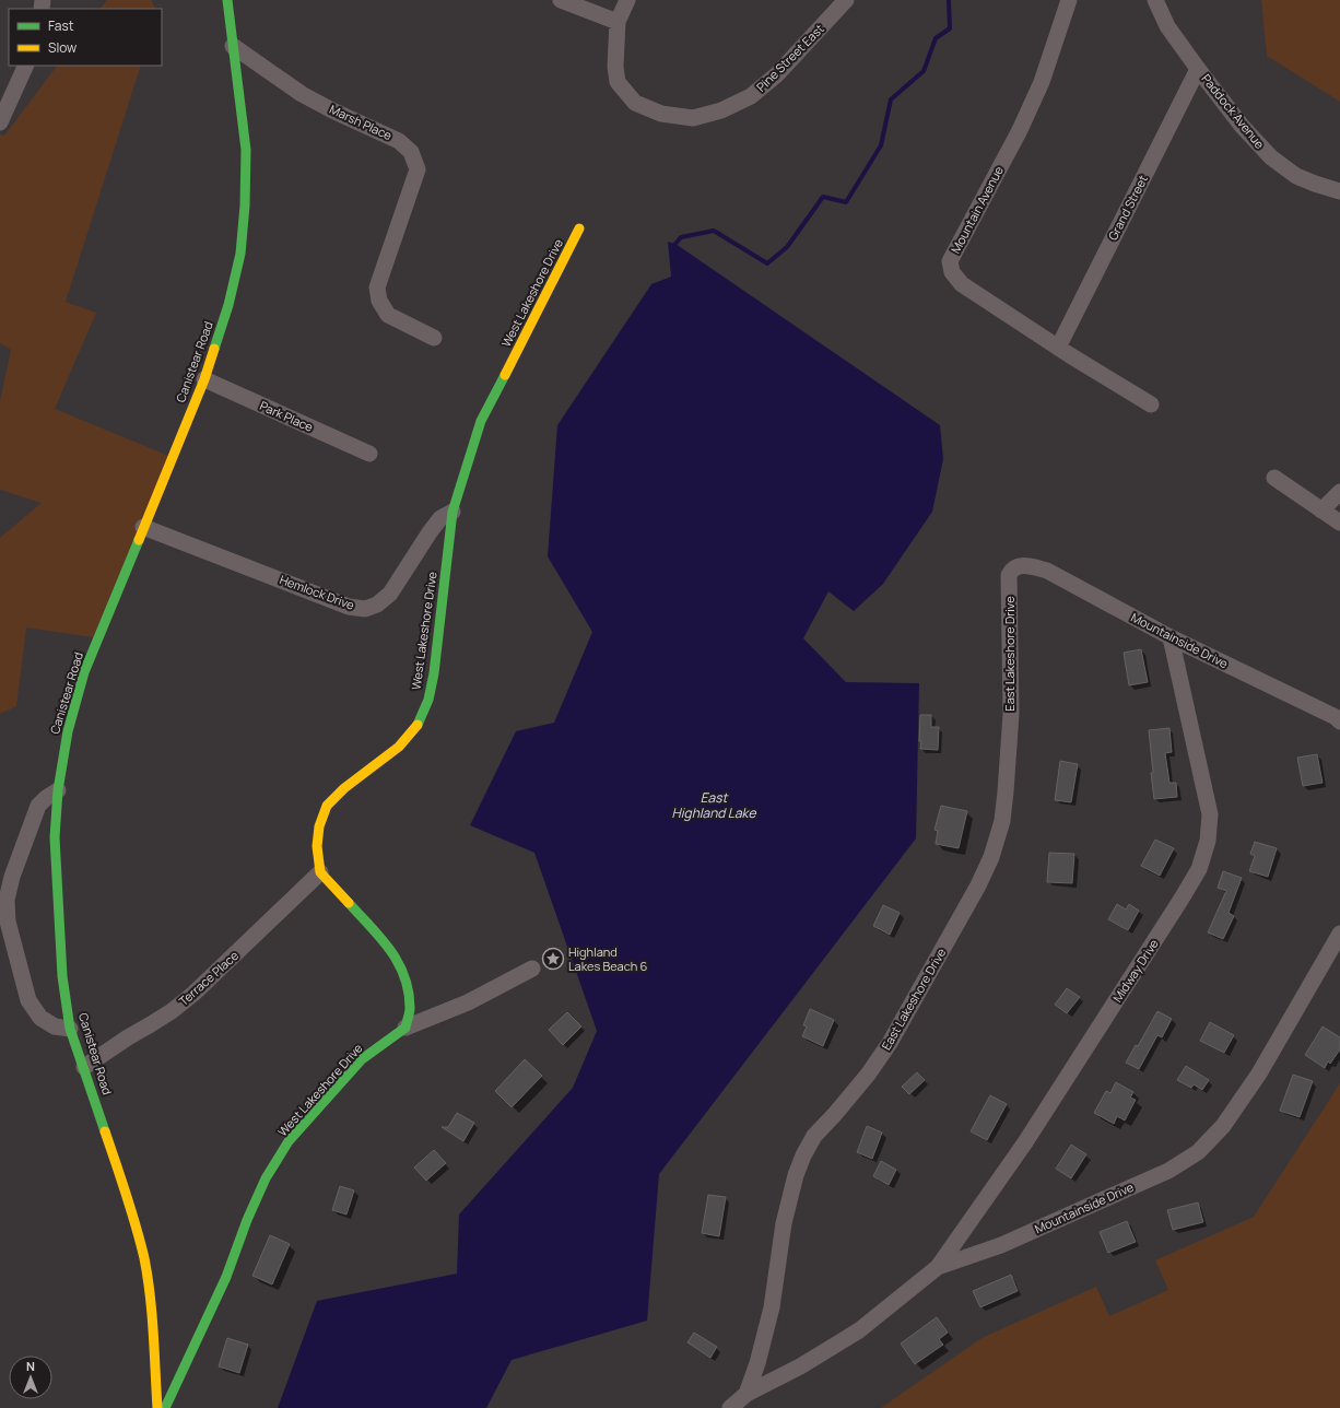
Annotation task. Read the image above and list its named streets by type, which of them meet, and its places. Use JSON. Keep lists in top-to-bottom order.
{
  "streets": {
    "street": [
      "Pine Street East",
      "Paddock Avenue",
      "Marsh Place",
      "Grand Street",
      "Mountain Avenue",
      "West Lakeshore Drive",
      "Canistear Road",
      "Park Place",
      "Hemlock Drive",
      "Mountainside Drive",
      "East Lakeshore Drive",
      "Midway Drive",
      "Terrace Place"
    ]
  },
  "crossings": [
    ["Paddock Avenue", "Grand Street"],
    ["Marsh Place", "Canistear Road"],
    ["Grand Street", "Mountain Avenue"],
    ["West Lakeshore Drive", "Hemlock Drive"],
    ["West Lakeshore Drive", "Terrace Place"],
    ["Canistear Road", "Park Place"],
    ["Canistear Road", "Hemlock Drive"],
    ["Canistear Road", "Terrace Place"],
    ["Mountainside Drive", "East Lakeshore Drive"],
    ["Mountainside Drive", "Midway Drive"]
  ],
  "water": ["East Highland Lake"],
  "places": {
    "place": ["Highland Lakes Beach 6"]
  },
  "legend": ["Fast", "Slow"],
  "north": "top"
}
